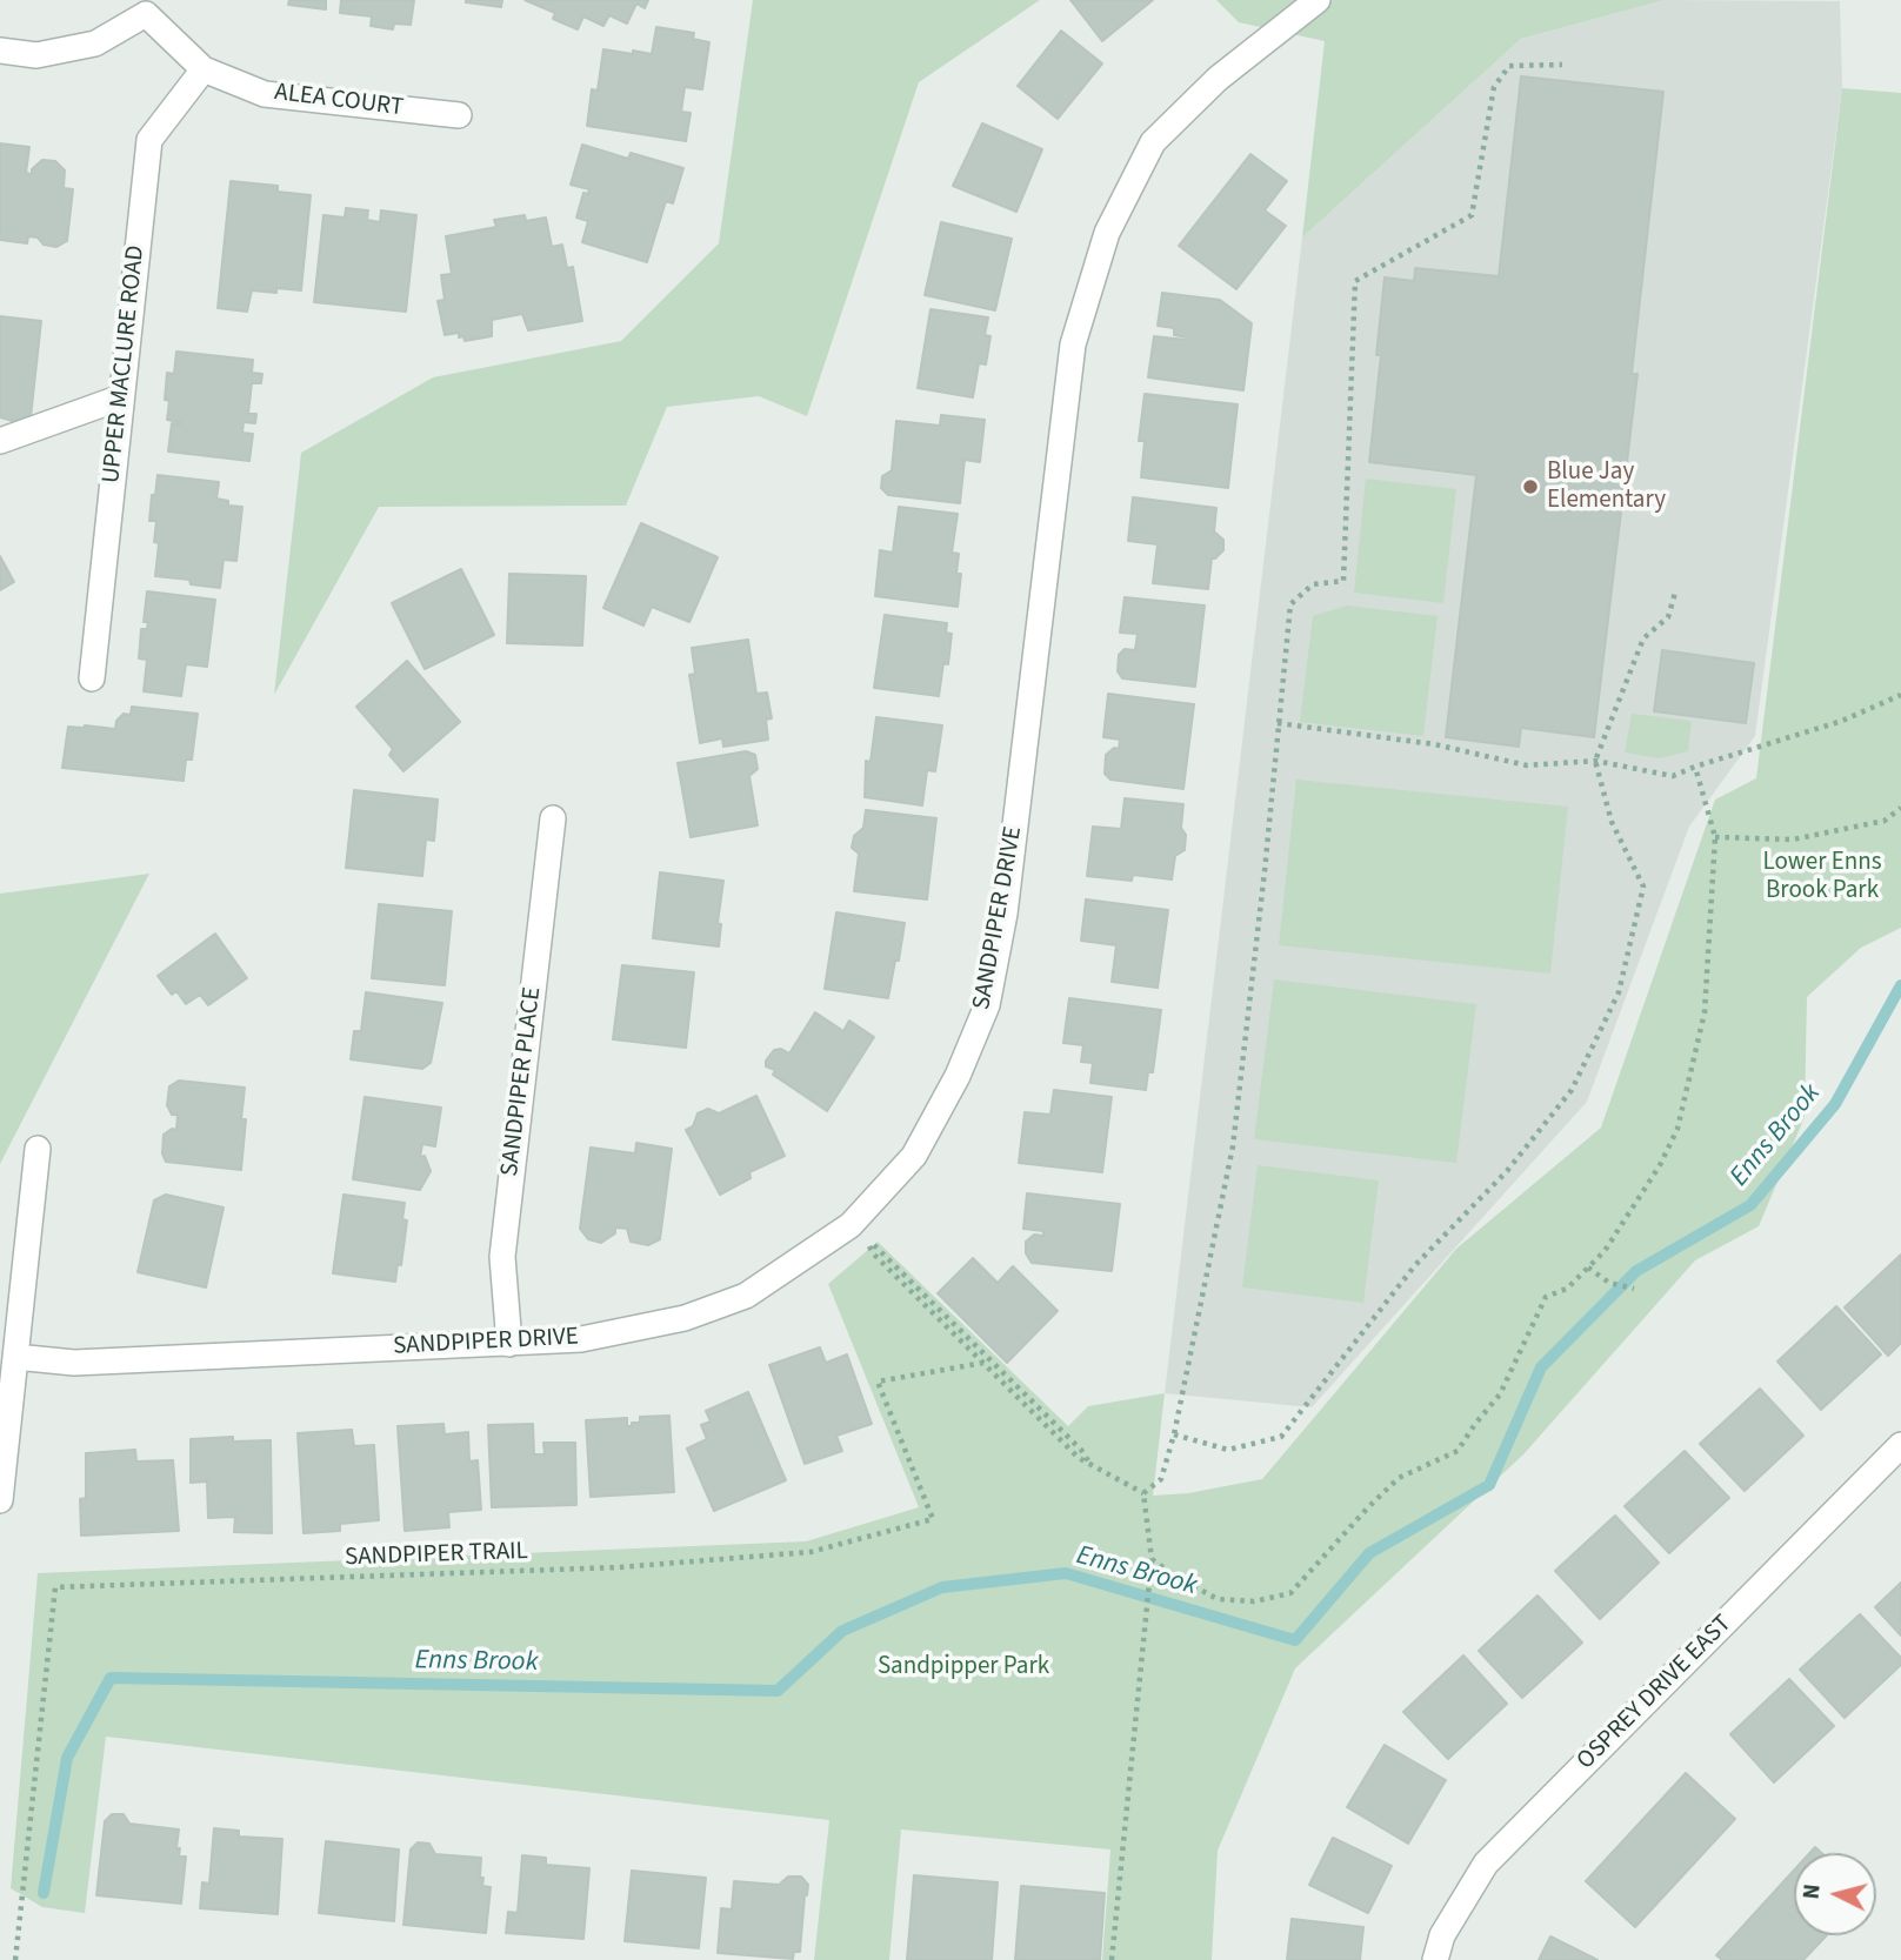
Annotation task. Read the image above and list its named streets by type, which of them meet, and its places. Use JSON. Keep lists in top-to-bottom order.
{
  "streets": {
    "street": [
      "ALEA COURT",
      "UPPER MACLURE ROAD",
      "SANDPIPER DRIVE",
      "SANDPIPER PLACE",
      "OSPREY DRIVE EAST"
    ],
    "path": ["SANDPIPER TRAIL"]
  },
  "crossings": [
    ["ALEA COURT", "UPPER MACLURE ROAD"],
    ["SANDPIPER DRIVE", "SANDPIPER PLACE"]
  ],
  "water": ["Enns Brook"],
  "parks": ["Lower Enns Brook Park", "Sandpipper Park"],
  "places": ["Blue Jay Elementary"],
  "north": "left"
}
